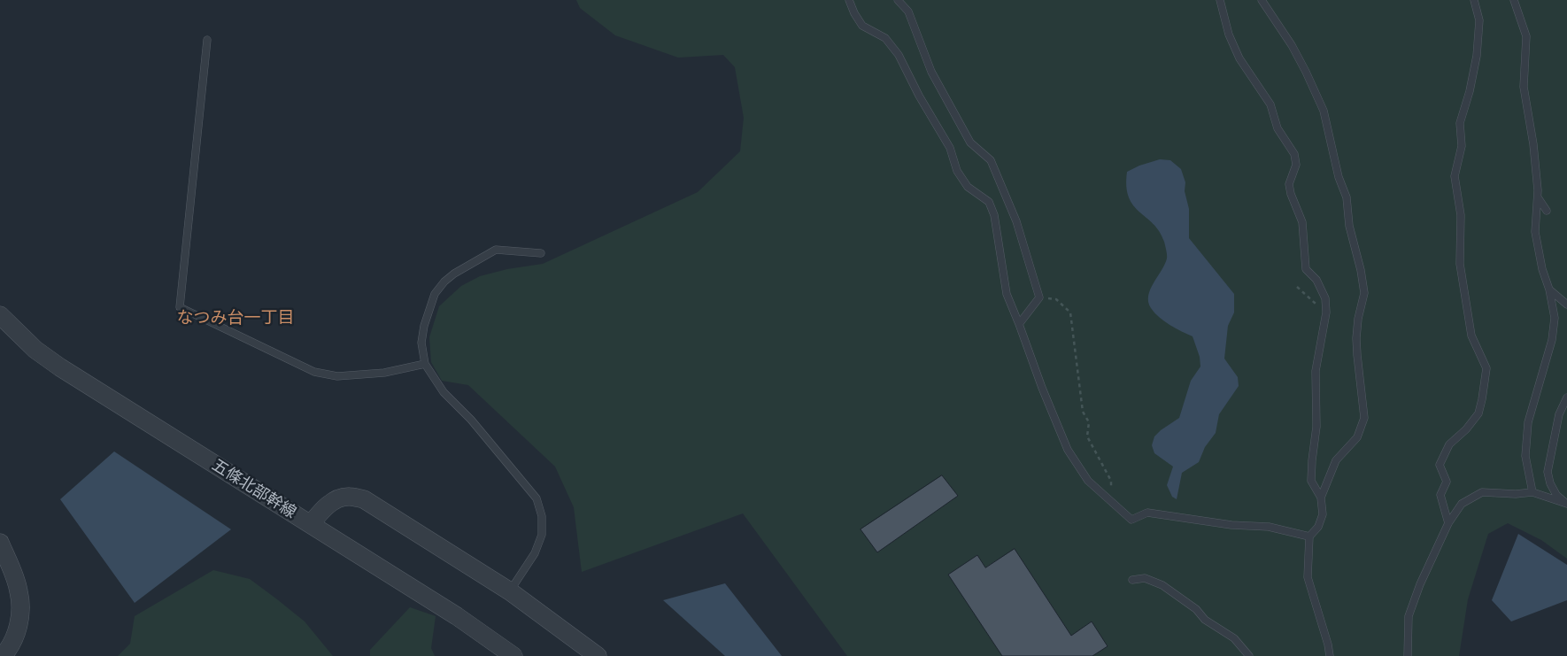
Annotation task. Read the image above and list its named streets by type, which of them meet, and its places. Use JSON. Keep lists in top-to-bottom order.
{
  "streets": {
    "street": ["五條北部幹線"]
  },
  "districts": ["なつみ台一丁目"]
}
